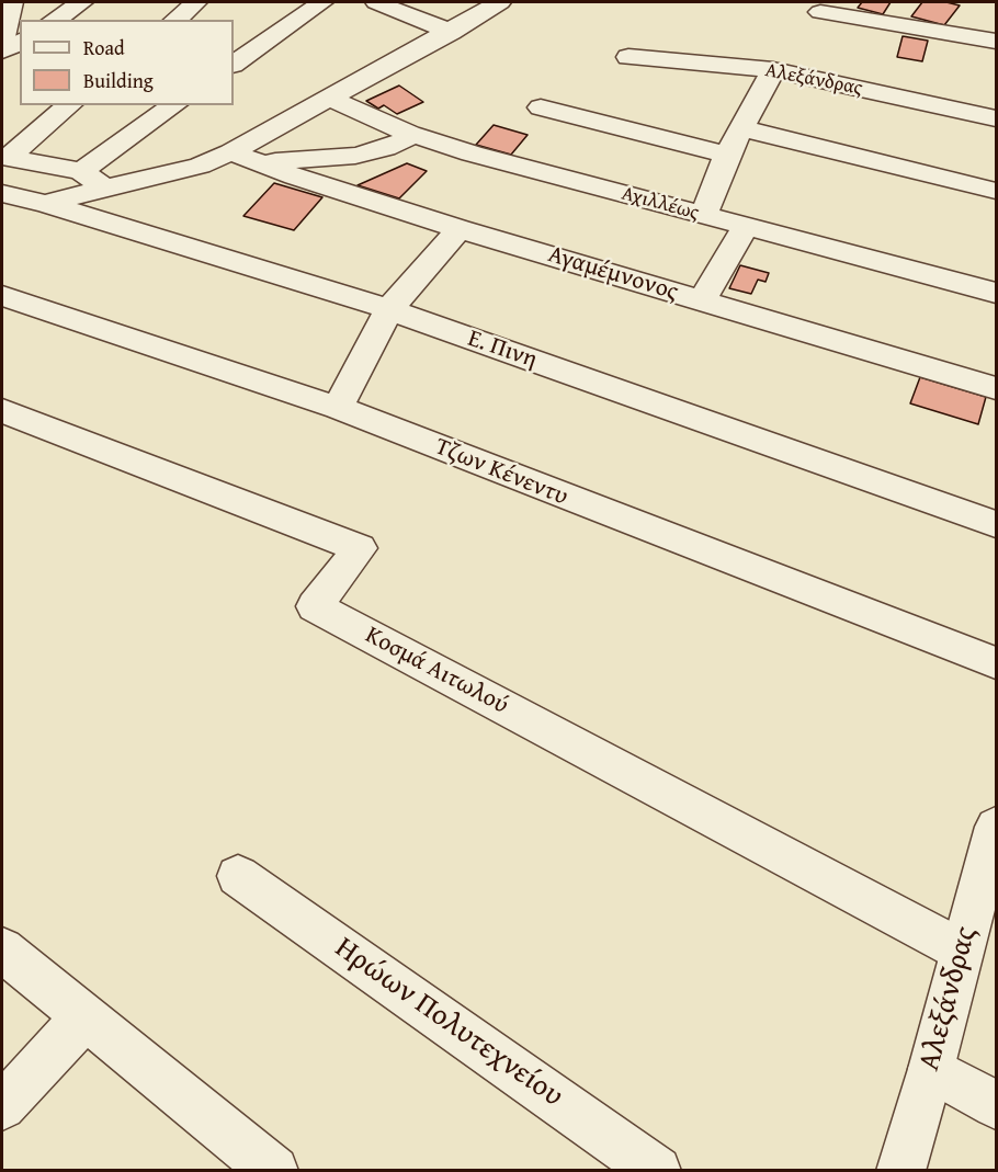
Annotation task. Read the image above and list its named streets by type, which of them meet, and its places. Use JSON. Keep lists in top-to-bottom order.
{
  "streets": {
    "street": [
      "Αλεξάνδρας",
      "Αχιλλέως",
      "Αγαμέμνονος",
      "Ε. Πινη",
      "Τζων Κένεντυ",
      "Κοσμά Αιτωλού",
      "Ηρώων Πολυτεχνείου"
    ]
  },
  "crossings": [
    ["Αλεξάνδρας", "Κοσμά Αιτωλού"]
  ],
  "legend": ["Road", "Building"]
}
